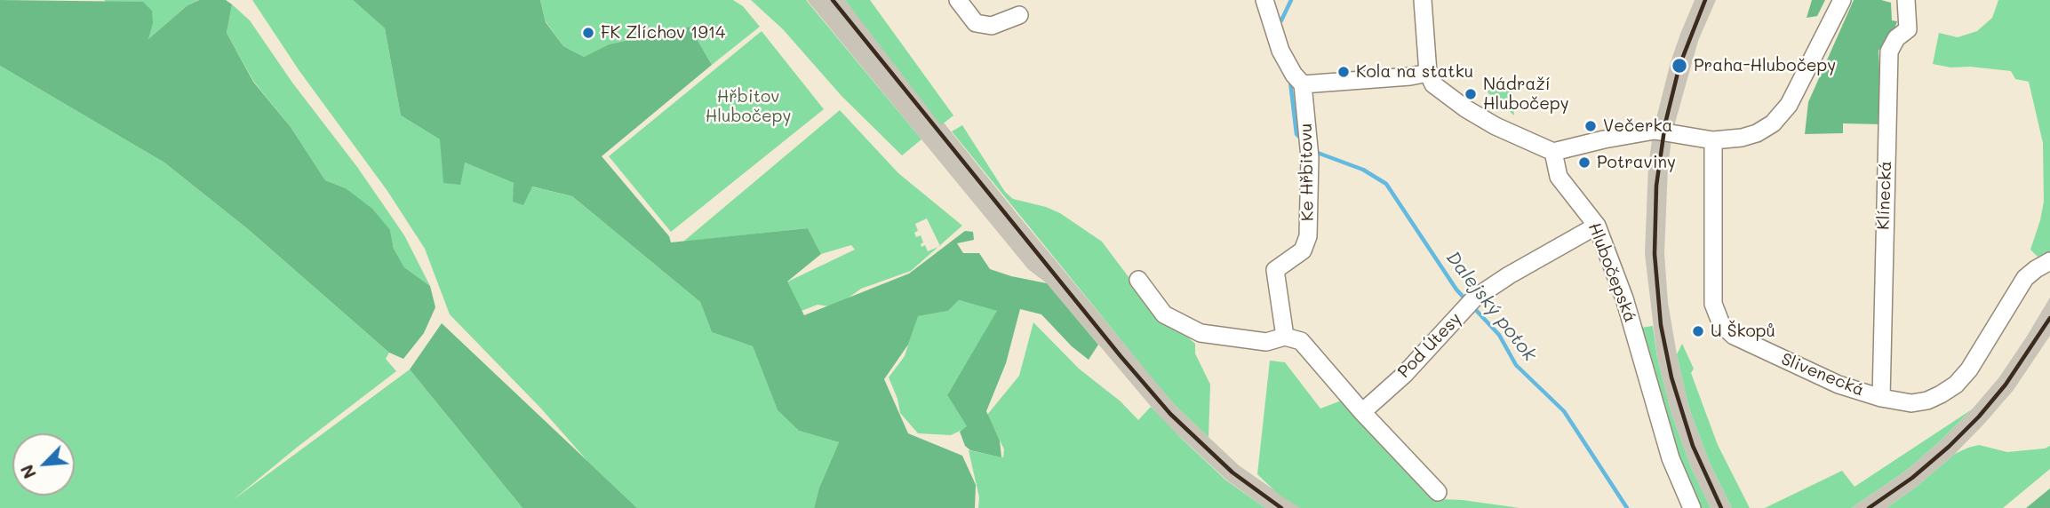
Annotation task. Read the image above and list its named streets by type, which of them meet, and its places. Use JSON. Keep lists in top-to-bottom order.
{
  "streets": {
    "street": [
      "Ke Hřbitovu",
      "Klínecká",
      "Hlubočepská",
      "Pod Útesy",
      "Slivenecká"
    ]
  },
  "crossings": [
    ["Klínecká", "Slivenecká"],
    ["Hlubočepská", "Pod Útesy"]
  ],
  "water": ["Dalejský potok"],
  "parks": ["Hřbitov Hlubočepy"],
  "places": [
    "FK Zlíchov 1914",
    "Praha-Hlubočepy",
    "Kola na statku",
    "Nádraží Hlubočepy",
    "Večerka",
    "Potraviny",
    "U Škopů"
  ],
  "north": "bottom left"
}
